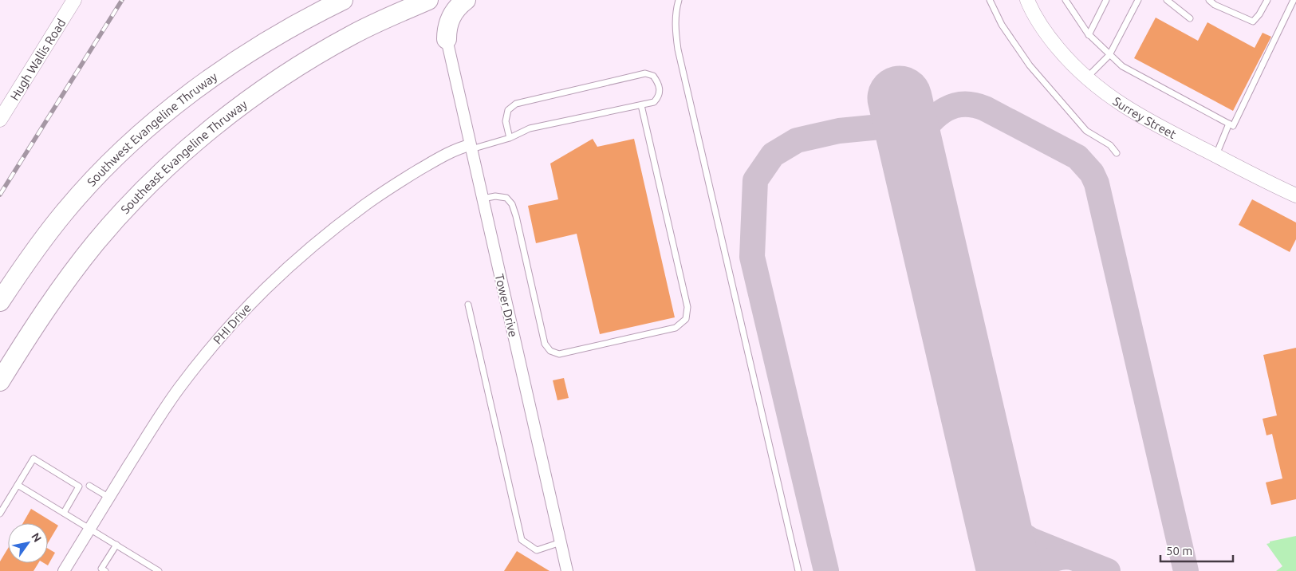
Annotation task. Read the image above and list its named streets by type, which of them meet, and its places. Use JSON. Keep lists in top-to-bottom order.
{
  "streets": {
    "highway": ["Southwest Evangeline Thruway", "Southeast Evangeline Thruway"],
    "street": [
      "Hugh Wallis Road",
      "Surrey Street",
      "Tower Drive",
      "PHI Drive"
    ]
  },
  "crossings": [
    ["Tower Drive", "PHI Drive"]
  ],
  "scale_bar": "50 m",
  "north": "top right"
}
